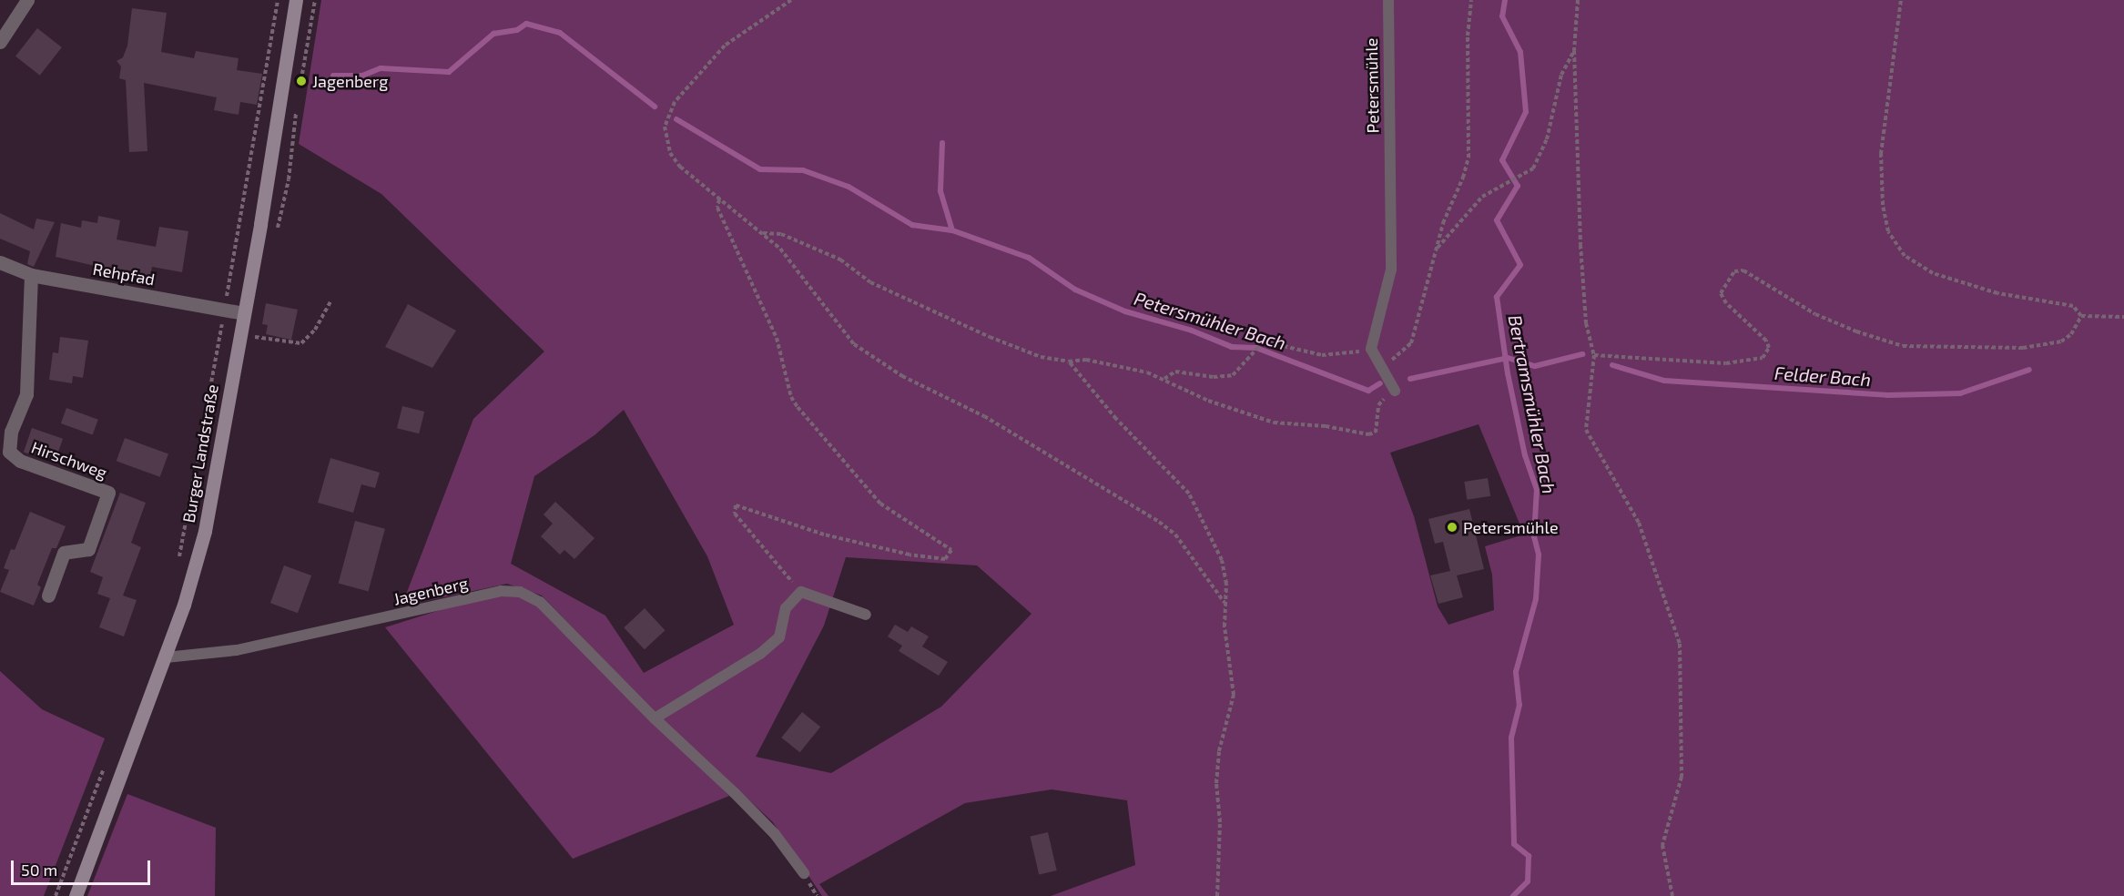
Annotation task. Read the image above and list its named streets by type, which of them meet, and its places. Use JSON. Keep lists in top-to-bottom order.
{
  "streets": {
    "main road": ["Burger Landstraße"],
    "street": ["Rehpfad", "Hirschweg"],
    "lane": ["Petersmühle", "Jagenberg"]
  },
  "crossings": [
    ["Rehpfad", "Burger Landstraße"],
    ["Rehpfad", "Hirschweg"],
    ["Burger Landstraße", "Jagenberg"]
  ],
  "water": ["Petersmühler Bach", "Felder Bach", "Bertramsmühler Bach"],
  "places": ["Jagenberg", "Petersmühle"],
  "scale_bar": "50 m"
}
